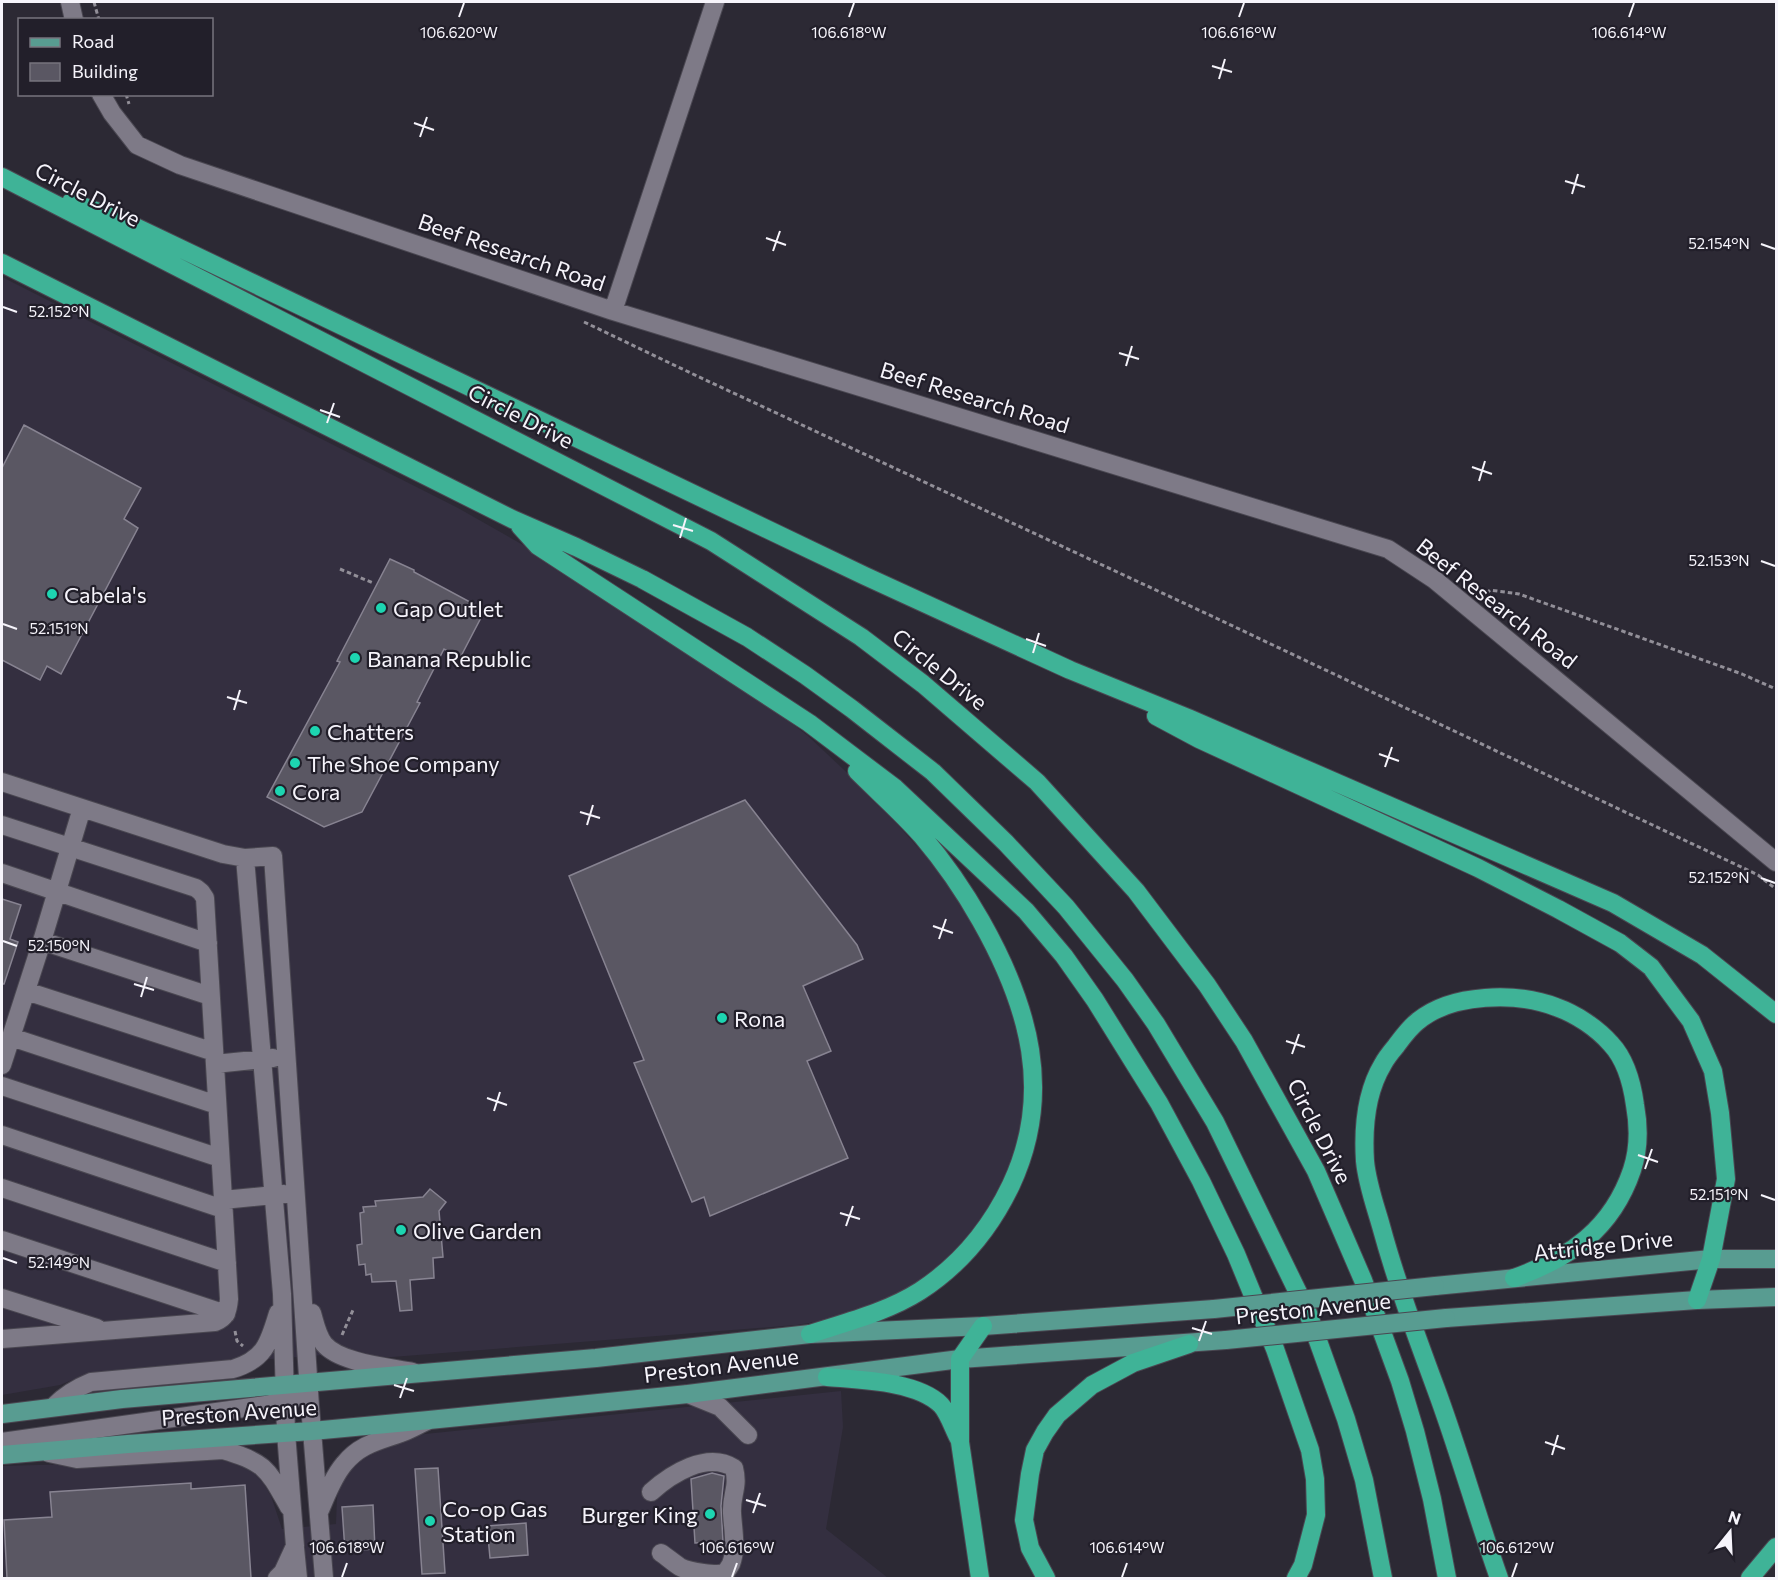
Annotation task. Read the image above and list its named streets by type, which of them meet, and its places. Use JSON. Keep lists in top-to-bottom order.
{
  "streets": {
    "highway": ["Circle Drive"],
    "main road": ["Attridge Drive", "Preston Avenue"],
    "street": ["Beef Research Road"]
  },
  "crossings": [
    ["Attridge Drive", "Preston Avenue"]
  ],
  "places": [
    "Cabela's",
    "Gap Outlet",
    "Banana Republic",
    "Chatters",
    "The Shoe Company",
    "Cora",
    "Rona",
    "Olive Garden",
    "Burger King",
    "Co-op Gas Station"
  ],
  "legend": ["Road", "Building"],
  "north": "top",
  "coordinates": [
    "106.620°W",
    "106.618°W",
    "106.616°W",
    "106.614°W",
    "52.154°N",
    "52.152°N",
    "52.153°N",
    "52.151°N",
    "52.150°N",
    "52.149°N",
    "106.612°W"
  ]
}
